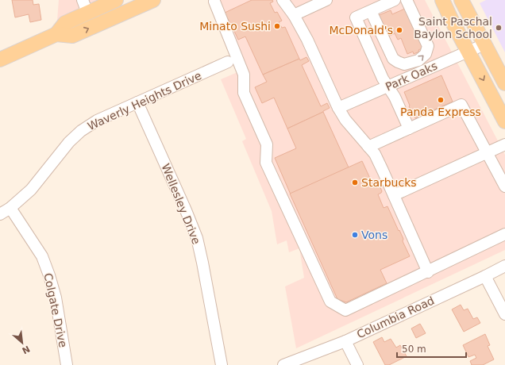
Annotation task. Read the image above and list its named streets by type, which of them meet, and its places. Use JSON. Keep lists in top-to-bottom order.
{
  "streets": {
    "street": [
      "Park Oaks",
      "Waverly Heights Drive",
      "Wellesley Drive",
      "Colgate Drive",
      "Columbia Road"
    ]
  },
  "crossings": [
    ["Waverly Heights Drive", "Wellesley Drive"],
    ["Waverly Heights Drive", "Colgate Drive"]
  ],
  "places": [
    "Minato Sushi",
    "Saint Paschal Baylon School",
    "McDonald's",
    "Panda Express",
    "Starbucks",
    "Vons"
  ],
  "scale_bar": "50 m",
  "north": "bottom right"
}
